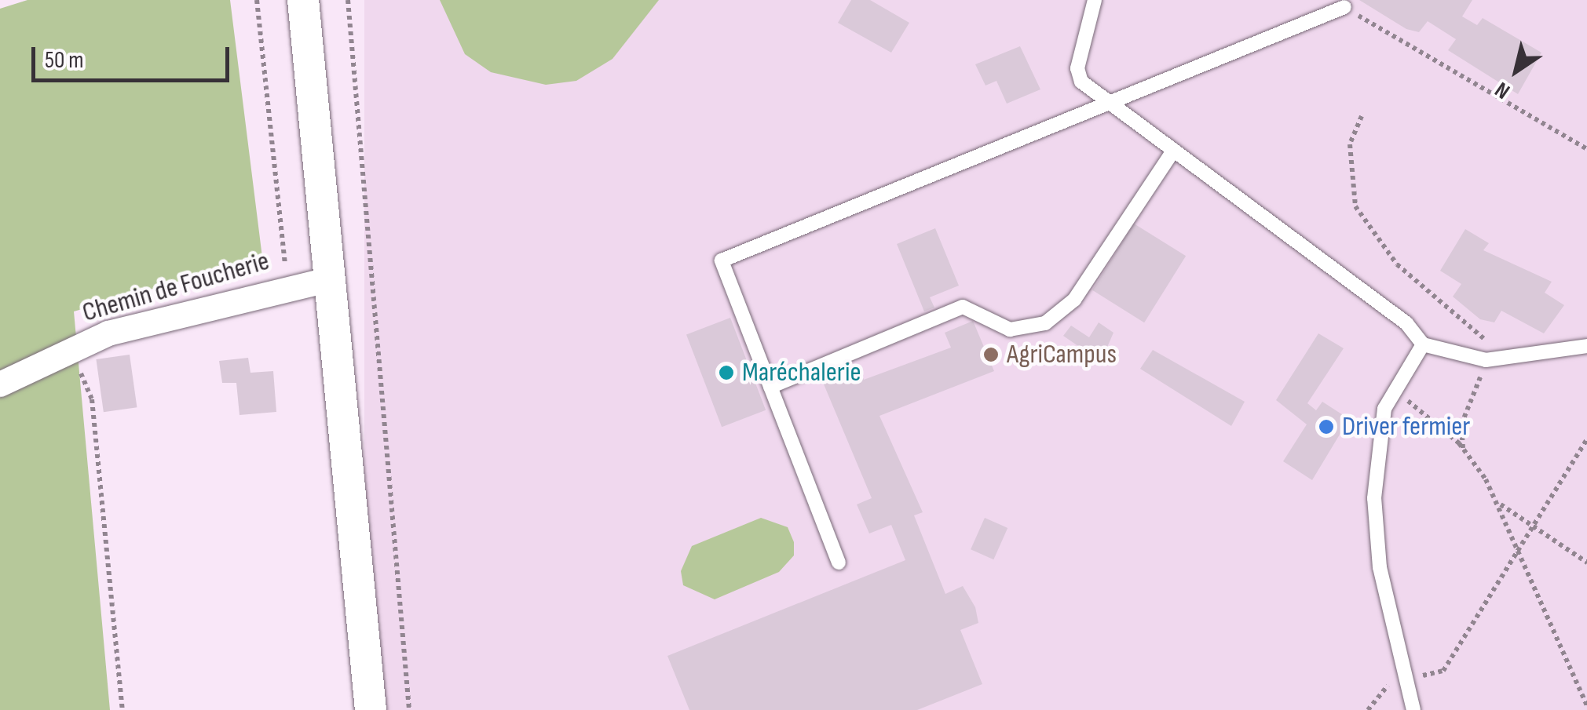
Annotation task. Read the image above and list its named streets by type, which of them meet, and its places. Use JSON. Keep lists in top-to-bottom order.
{
  "streets": {
    "street": ["Chemin de Foucherie"]
  },
  "places": ["AgriCampus", "Maréchalerie", "Driver fermier"],
  "scale_bar": "50 m",
  "north": "bottom left"
}
